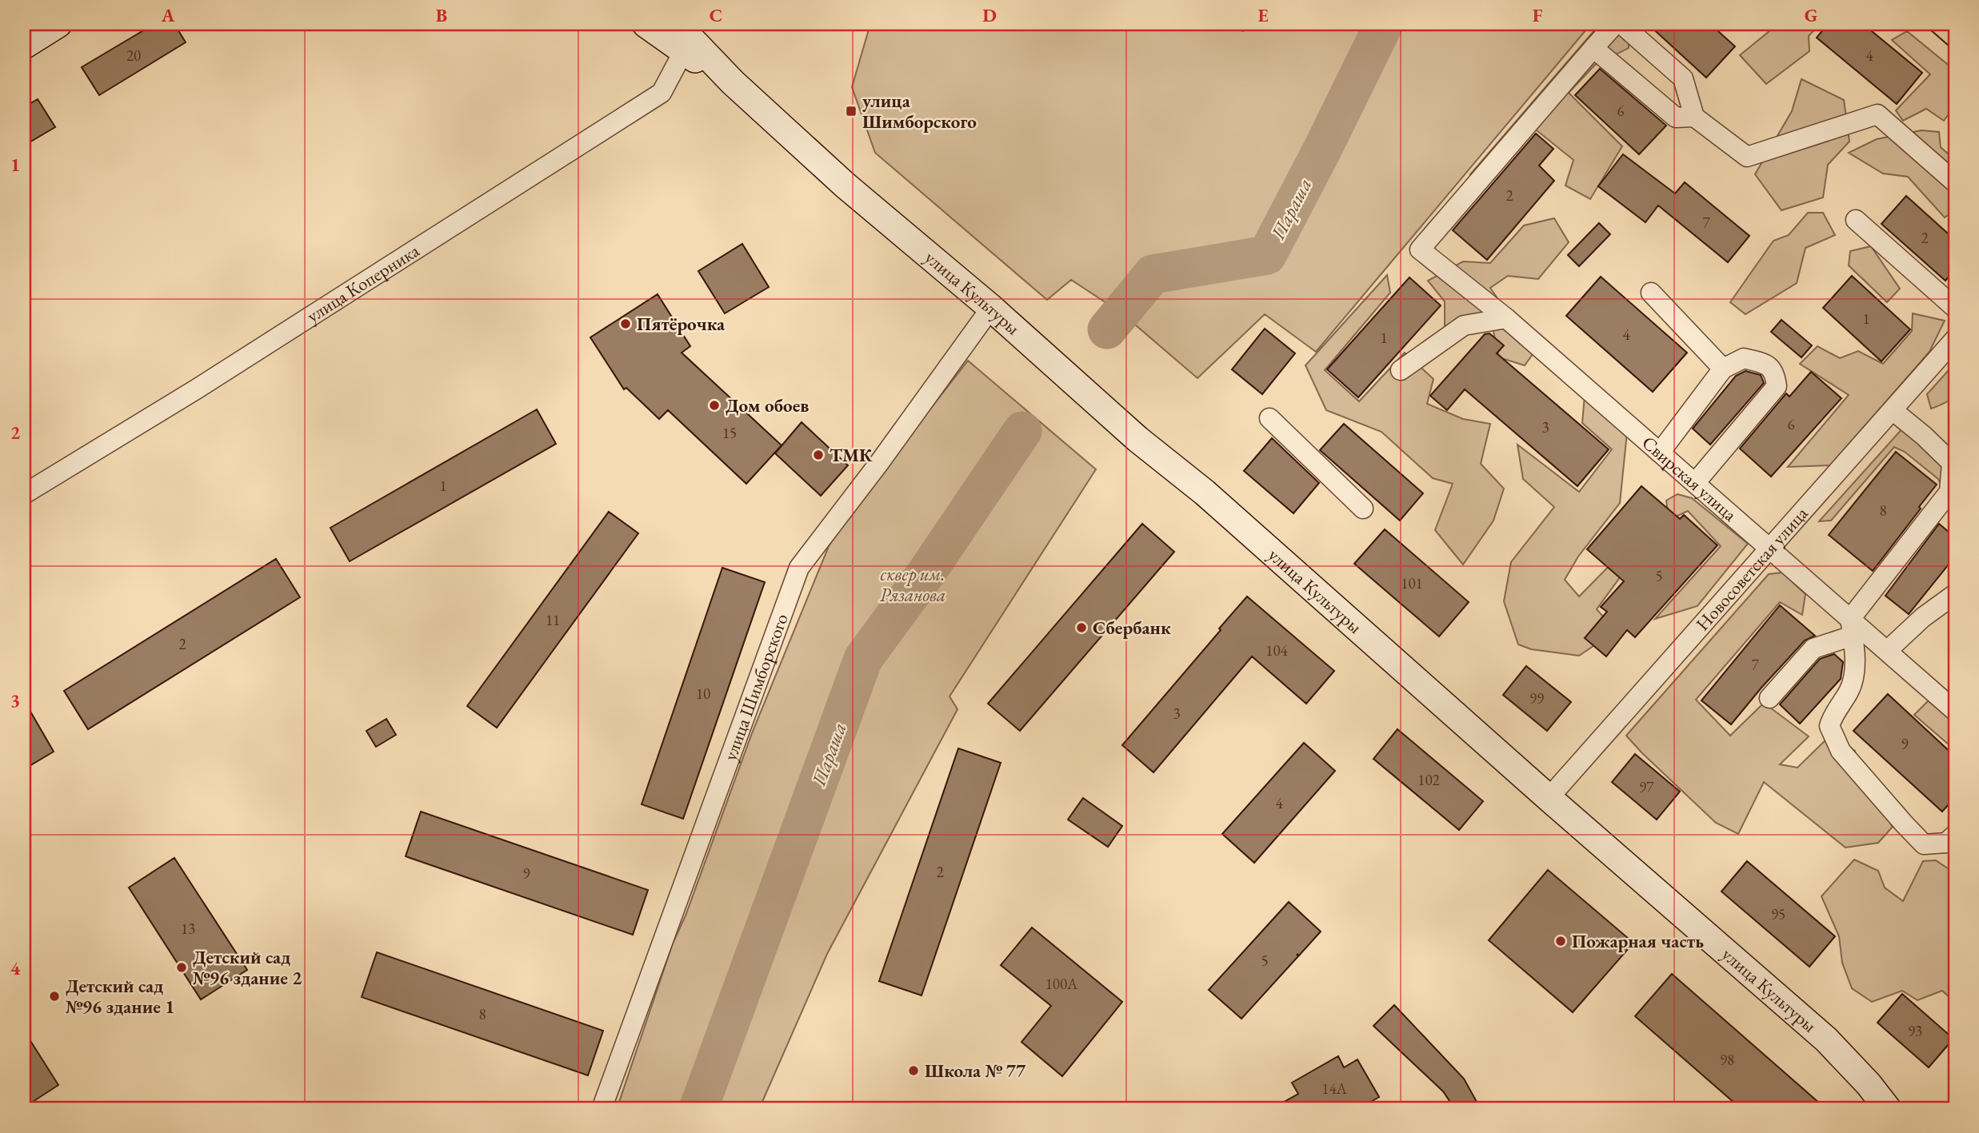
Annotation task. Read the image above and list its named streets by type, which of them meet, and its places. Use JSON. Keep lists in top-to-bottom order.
{
  "streets": {
    "main road": ["улица Культуры"],
    "street": [
      "улица Коперника",
      "Свирская улица",
      "Новосоветская улица",
      "улица Шимборского"
    ]
  },
  "crossings": [
    ["улица Коперника", "улица Культуры"],
    ["улица Культуры", "Новосоветская улица"],
    ["улица Культуры", "улица Шимборского"],
    ["Свирская улица", "Новосоветская улица"]
  ],
  "water": ["Параша"],
  "parks": ["сквер им. Рязанова"],
  "places": {
    "transit": ["улица Шимборского"],
    "other": [
      "Пятёрочка",
      "Дом обоев",
      "ТМК",
      "Сбербанк",
      "Пожарная часть",
      "Детский сад №96 здание 2",
      "Детский сад №96 здание 1",
      "Школа № 77"
    ]
  },
  "house_numbers": [
    "20",
    "4",
    "6",
    "2",
    "7",
    "2",
    "1",
    "4",
    "1",
    "6",
    "3",
    "15",
    "1",
    "8",
    "5",
    "101",
    "11",
    "2",
    "104",
    "7",
    "10",
    "99",
    "3",
    "9",
    "102",
    "97",
    "4",
    "2",
    "9",
    "95",
    "13",
    "5",
    "100А",
    "8",
    "93",
    "98",
    "14А"
  ],
  "grid": {
    "columns": [
      "A",
      "B",
      "C",
      "D",
      "E",
      "F",
      "G"
    ],
    "rows": [
      "1",
      "2",
      "3",
      "4"
    ]
  }
}
